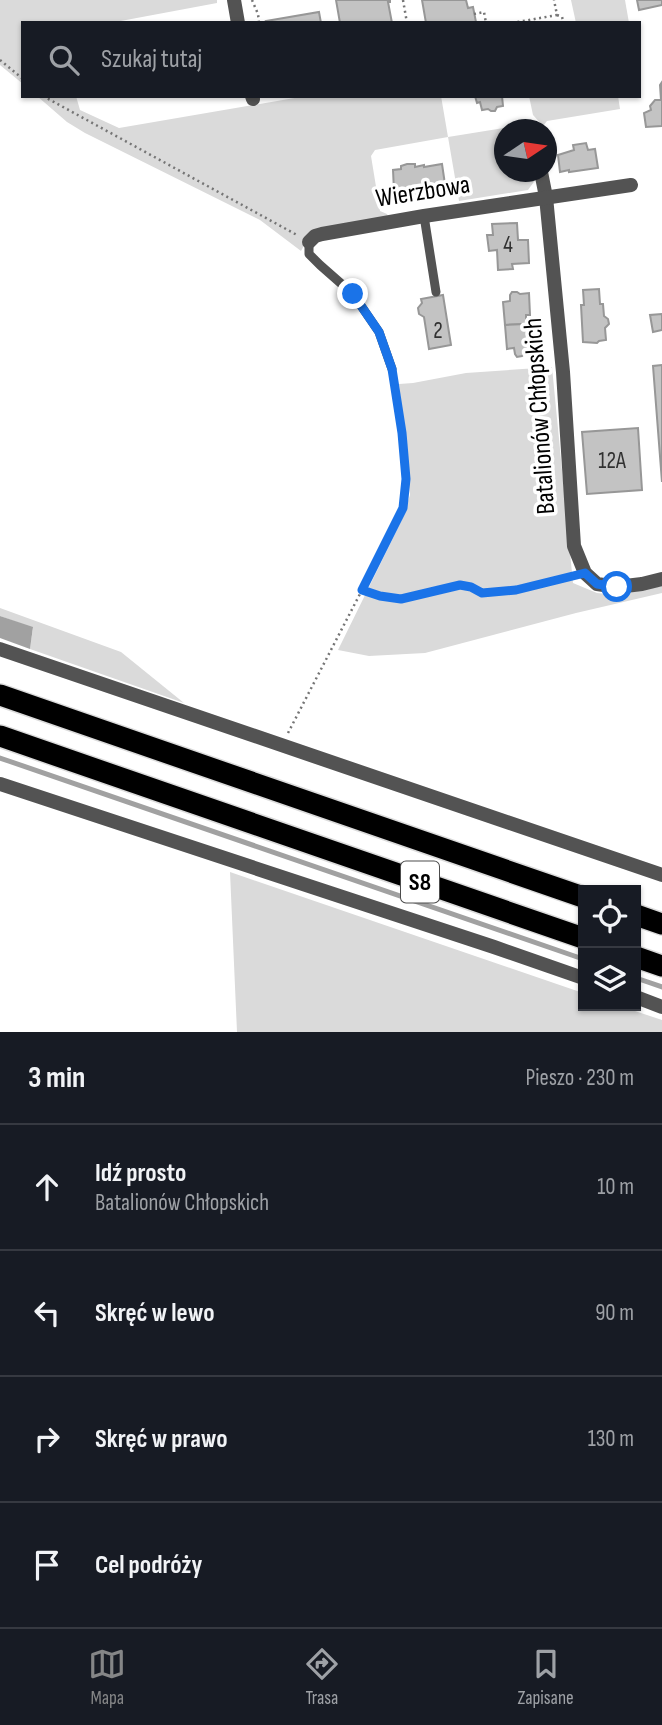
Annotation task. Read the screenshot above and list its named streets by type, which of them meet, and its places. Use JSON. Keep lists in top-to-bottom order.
{
  "streets": {
    "highway": ["S8"],
    "street": ["Wierzbowa", "Batalionów Chłopskich"]
  },
  "crossings": [
    ["Wierzbowa", "Batalionów Chłopskich"]
  ],
  "house_numbers": ["4", "2", "12A"],
  "north": "right",
  "page": {
    "search": "Szukaj tutaj",
    "heading": ["3 min", "Pieszo · 230 m"],
    "list": [
      ["Idź prosto", "Batalionów Chłopskich", "10 m"],
      ["Skręć w lewo", "90 m"],
      ["Skręć w prawo", "130 m"],
      "Cel podróży"
    ],
    "nav": ["Mapa", "Trasa", "Zapisane"]
  }
}
